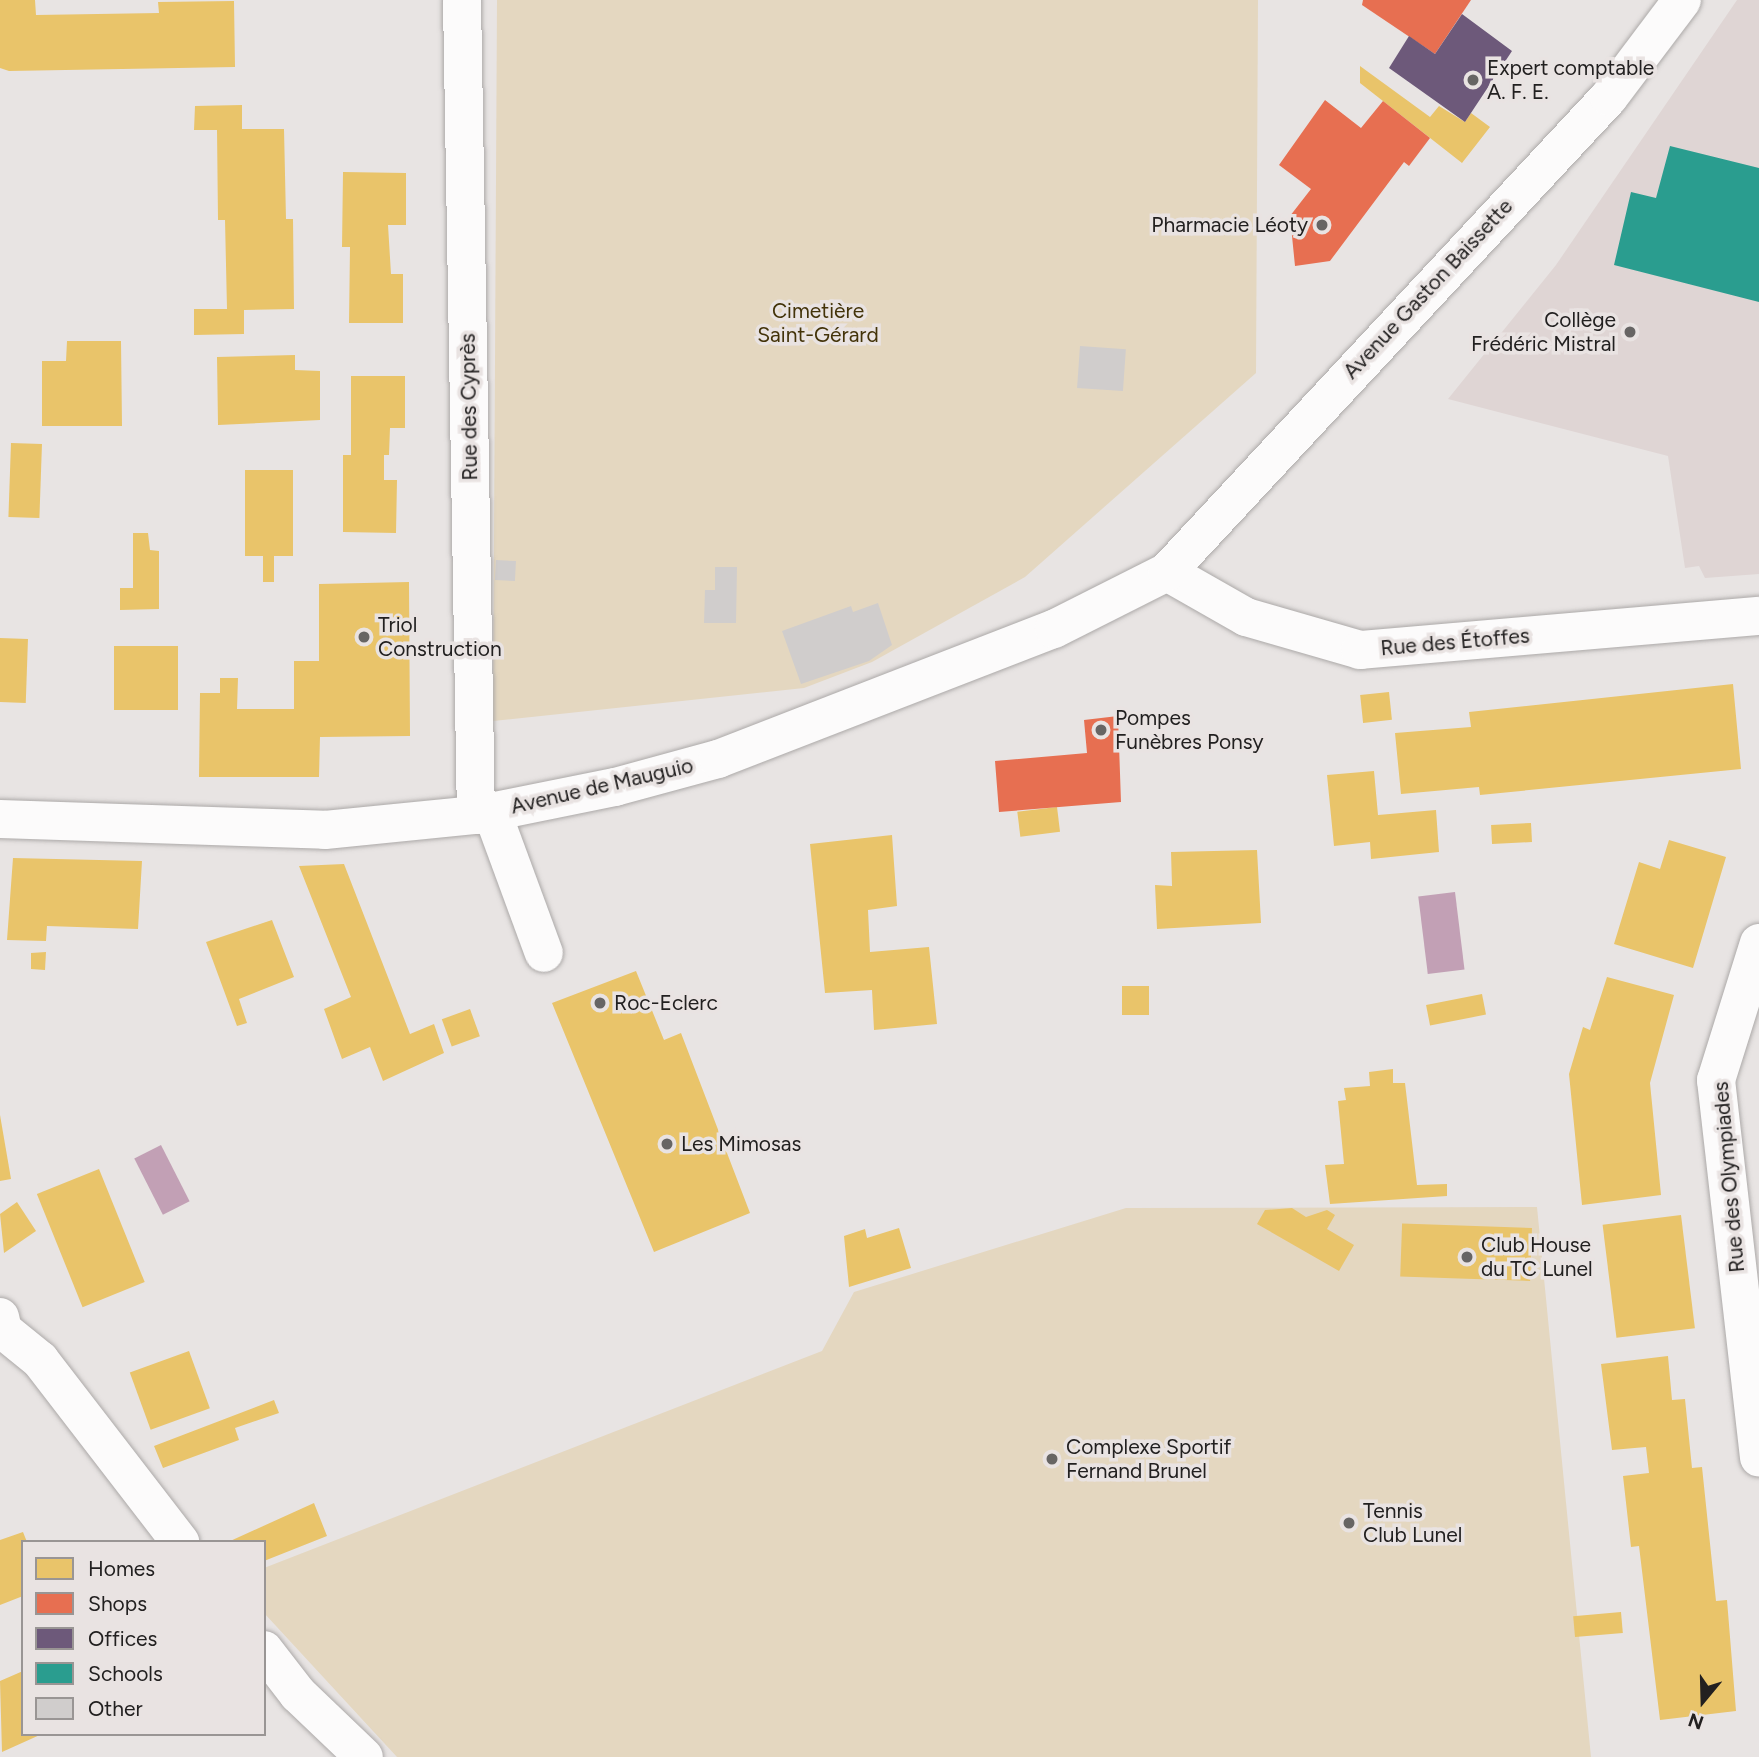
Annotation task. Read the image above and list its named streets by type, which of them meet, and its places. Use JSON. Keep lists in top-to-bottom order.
{
  "streets": {
    "street": [
      "Avenue Gaston Baissette",
      "Rue des Cyprès",
      "Rue des Étoffes",
      "Avenue de Mauguio",
      "Rue des Olympiades"
    ]
  },
  "crossings": [
    ["Avenue Gaston Baissette", "Rue des Étoffes"],
    ["Avenue Gaston Baissette", "Avenue de Mauguio"],
    ["Rue des Cyprès", "Avenue de Mauguio"],
    ["Rue des Étoffes", "Avenue de Mauguio"]
  ],
  "parks": ["Cimetière Saint-Gérard"],
  "places": [
    "Expert comptable A. F. E.",
    "Pharmacie Léoty",
    "Collège Frédéric Mistral",
    "Triol Construction",
    "Pompes Funèbres Ponsy",
    "Roc-Eclerc",
    "Les Mimosas",
    "Club House du TC Lunel",
    "Complexe Sportif Fernand Brunel",
    "Tennis Club Lunel"
  ],
  "legend": [
    "Homes",
    "Shops",
    "Offices",
    "Schools",
    "Other"
  ],
  "north": "bottom"
}
